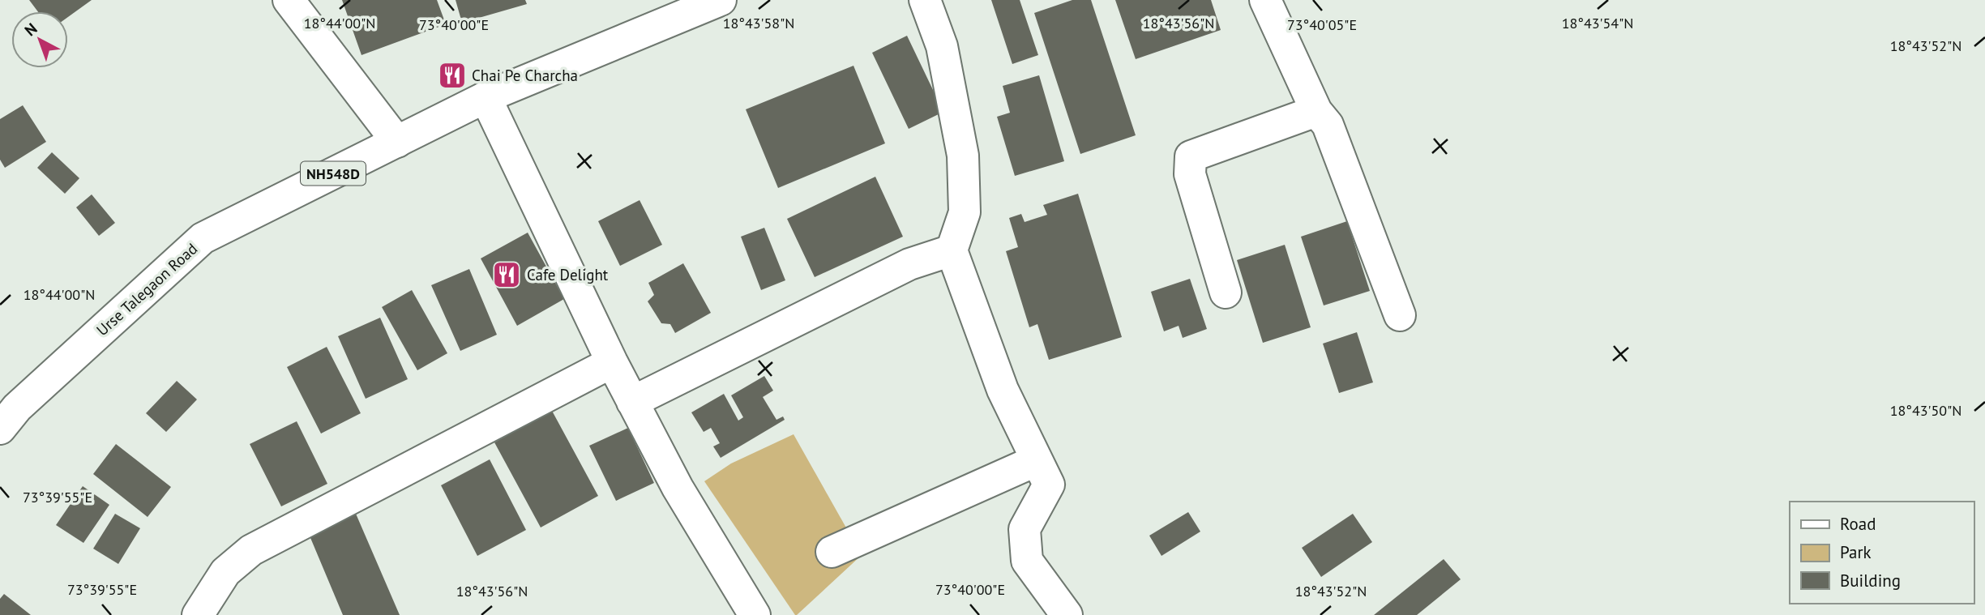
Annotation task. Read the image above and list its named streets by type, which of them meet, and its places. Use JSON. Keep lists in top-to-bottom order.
{
  "streets": {
    "main road": ["NH548D", "Urse Talegaon Road"]
  },
  "places": {
    "restaurant": ["Chai Pe Charcha", "Cafe Delight"]
  },
  "legend": ["Road", "Park", "Building"],
  "north": "top left",
  "coordinates": [
    "18°44'00\"N",
    "18°43'58\"N",
    "18°43'56\"N",
    "18°43'54\"N",
    "73°40'00\"E",
    "73°40'05\"E",
    "18°43'52\"N",
    "18°43'50\"N",
    "73°39'55\"E"
  ]
}
